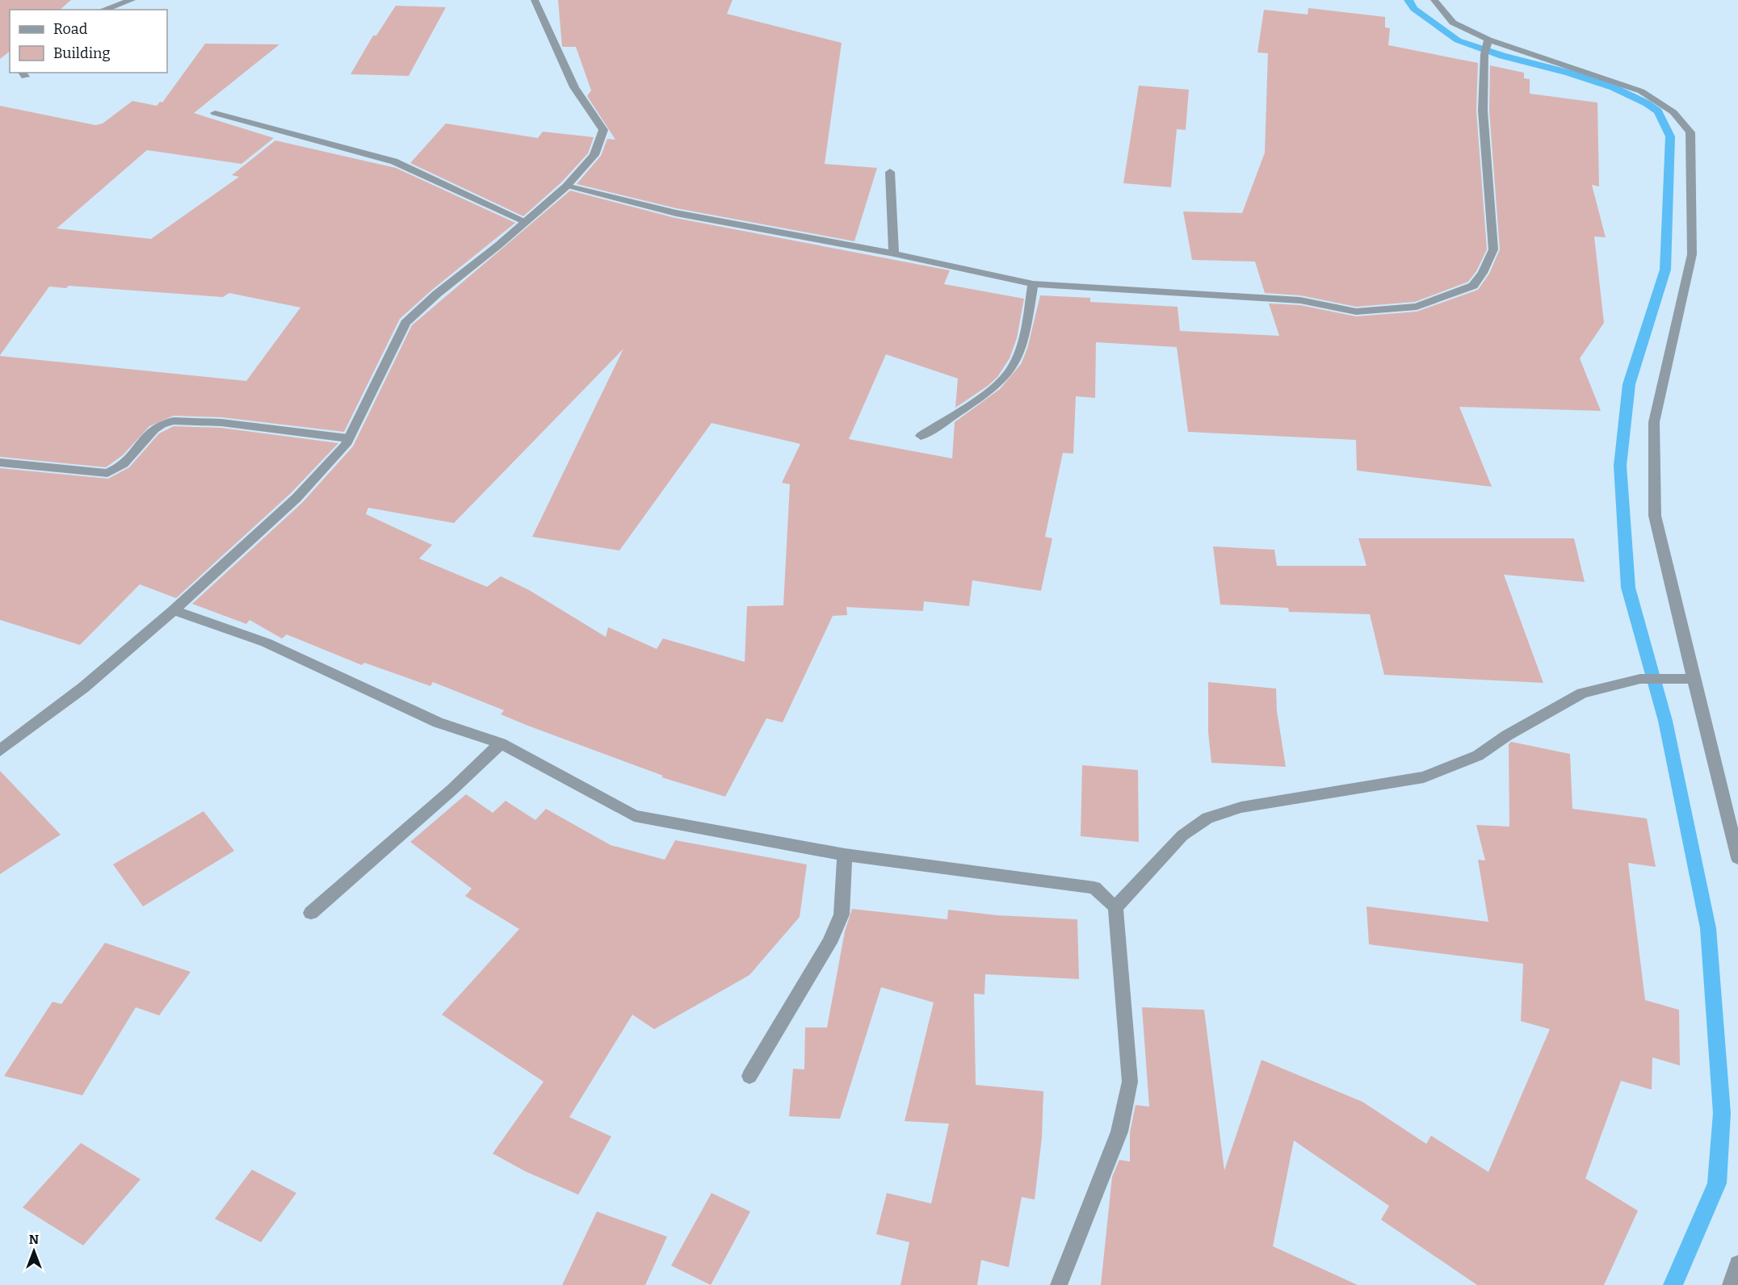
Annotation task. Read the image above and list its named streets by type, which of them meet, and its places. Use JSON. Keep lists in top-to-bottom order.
{
  "legend": ["Road", "Building"],
  "north": "top"
}
